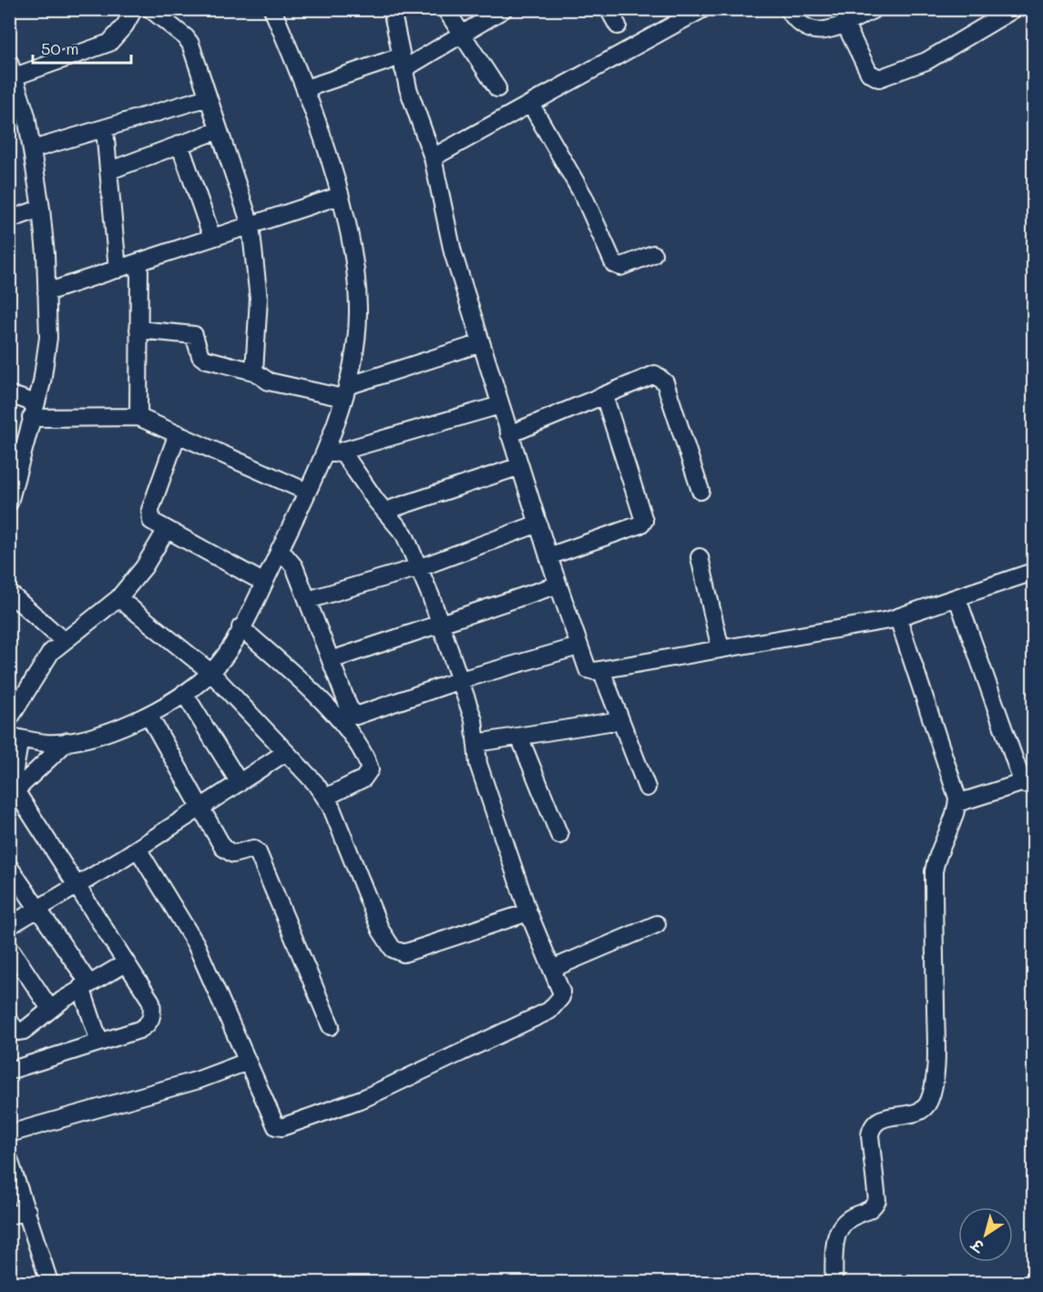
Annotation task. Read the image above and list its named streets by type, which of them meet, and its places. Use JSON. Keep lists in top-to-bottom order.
{
  "scale_bar": "50 m",
  "north": "bottom left"
}
